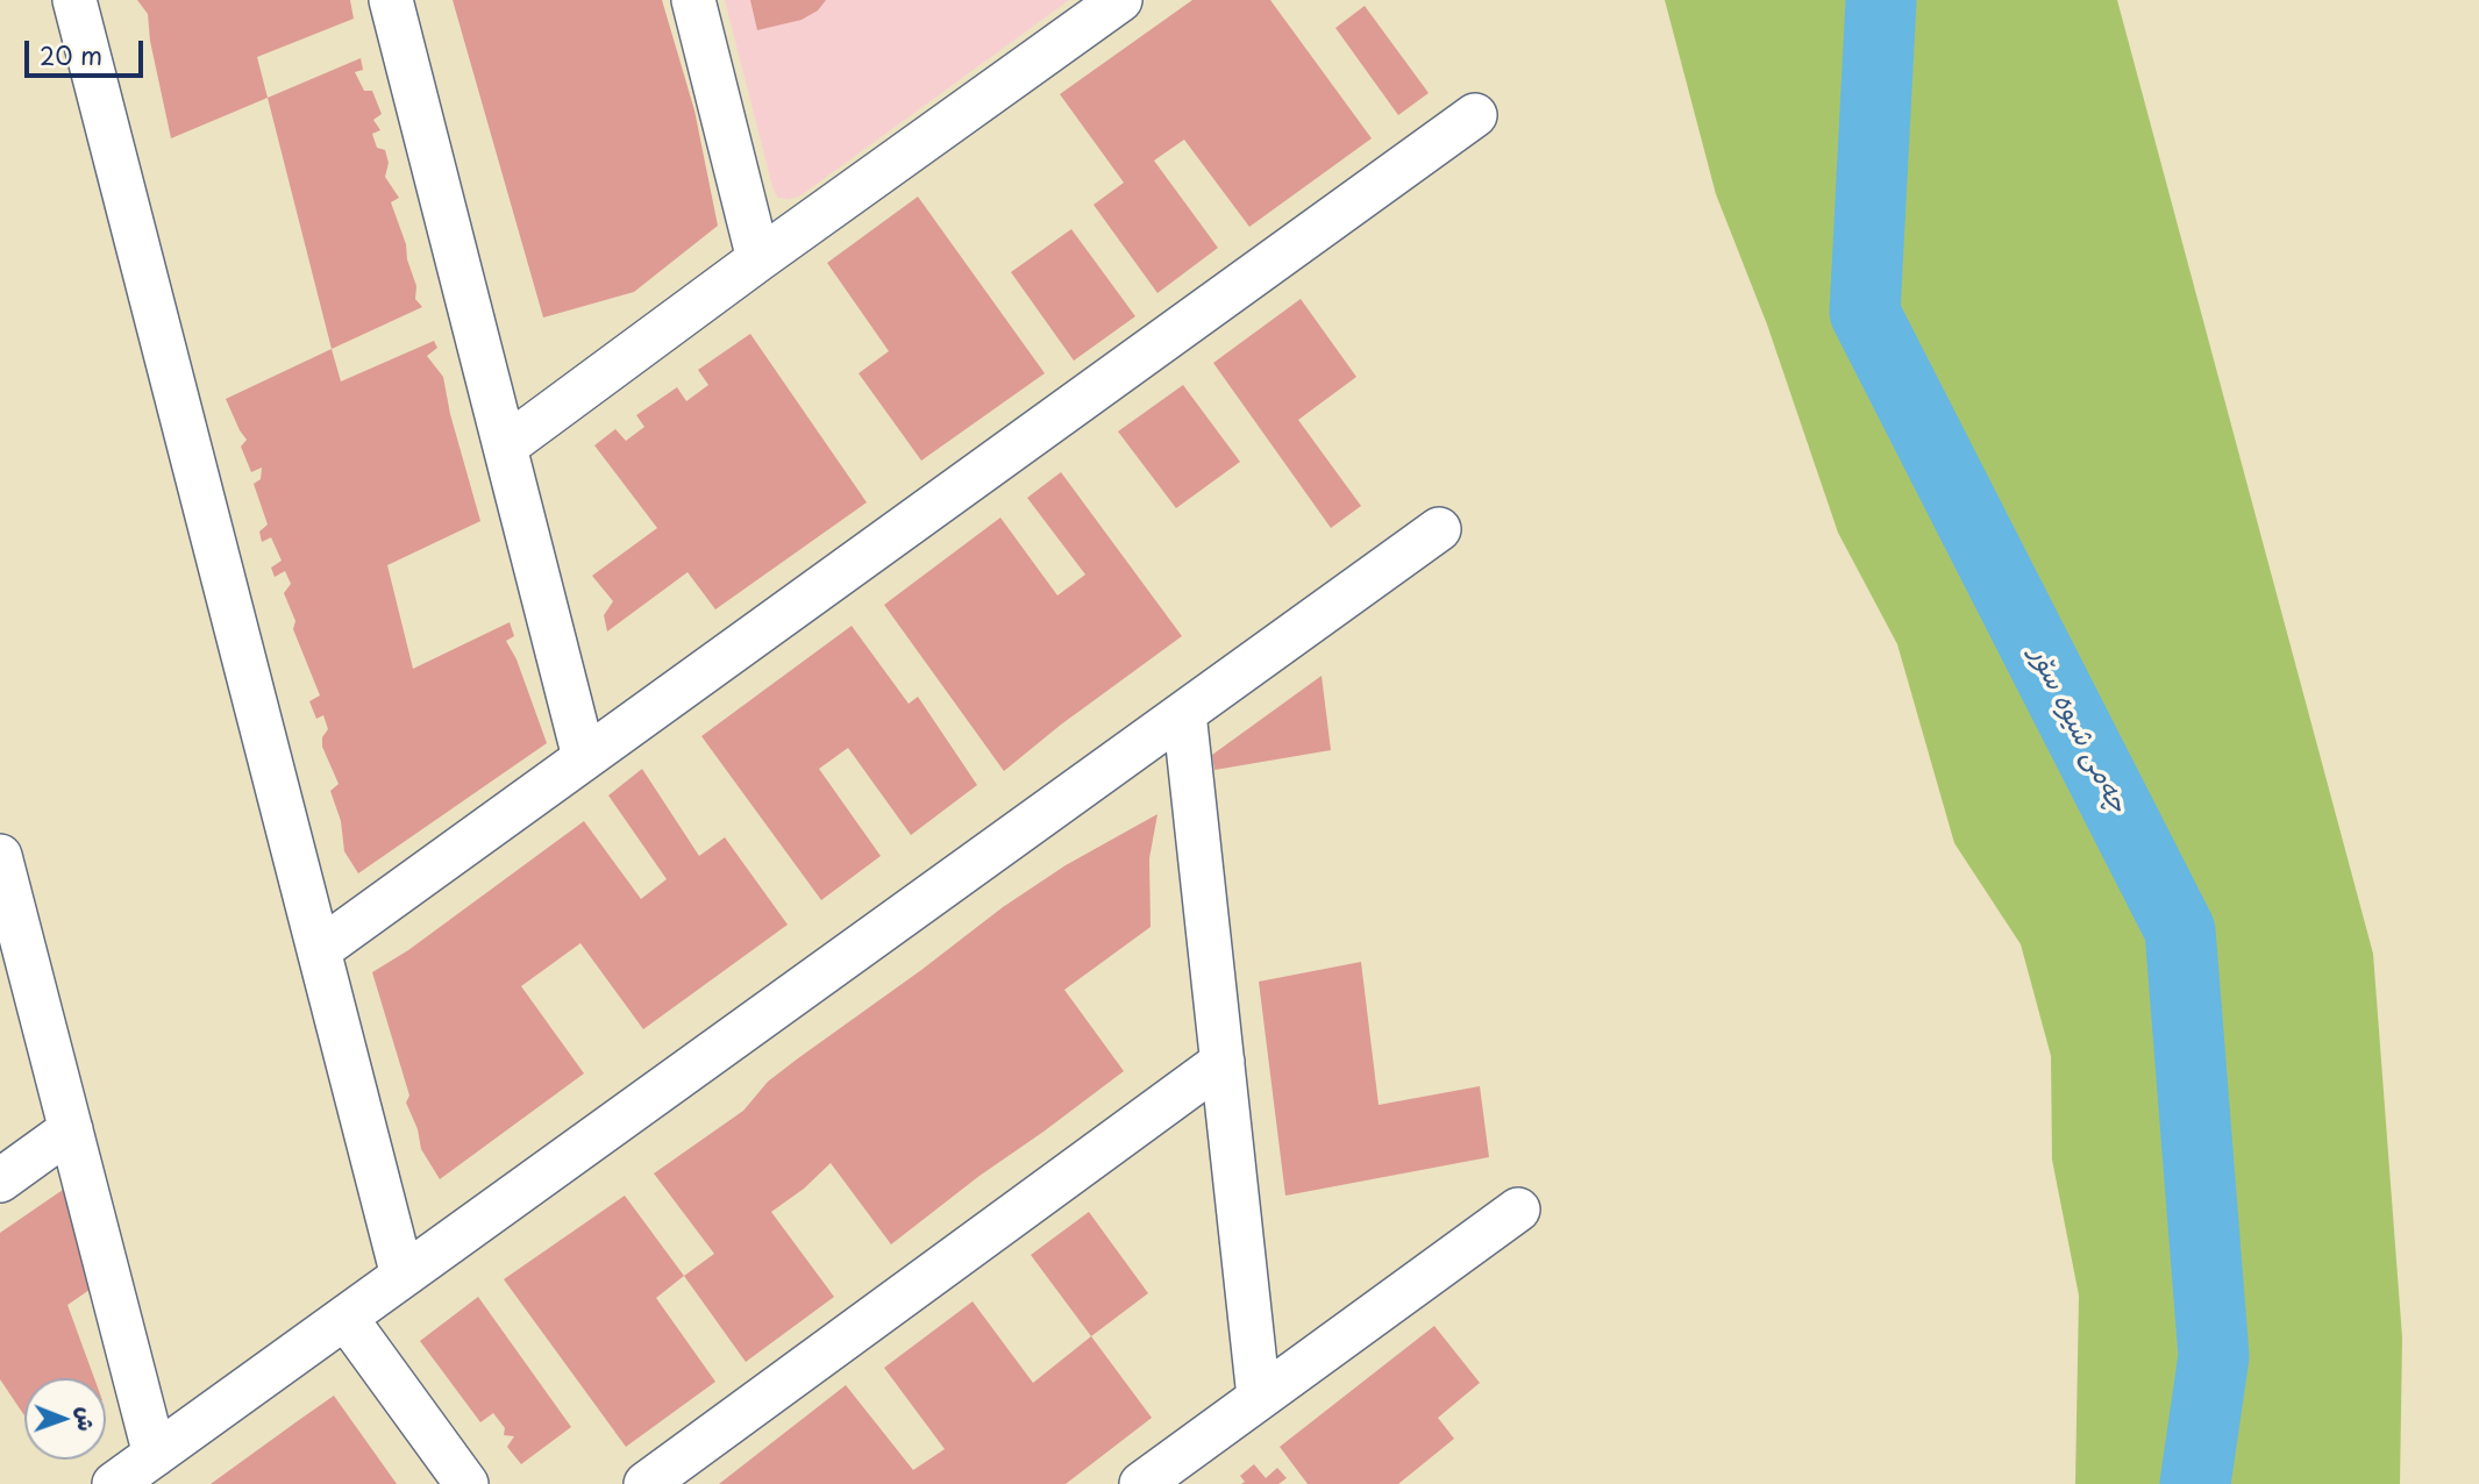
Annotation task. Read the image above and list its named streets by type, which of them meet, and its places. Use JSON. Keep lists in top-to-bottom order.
{
  "water": ["چەمی شیوە سۆر"],
  "scale_bar": "20 m",
  "north": "right"
}
